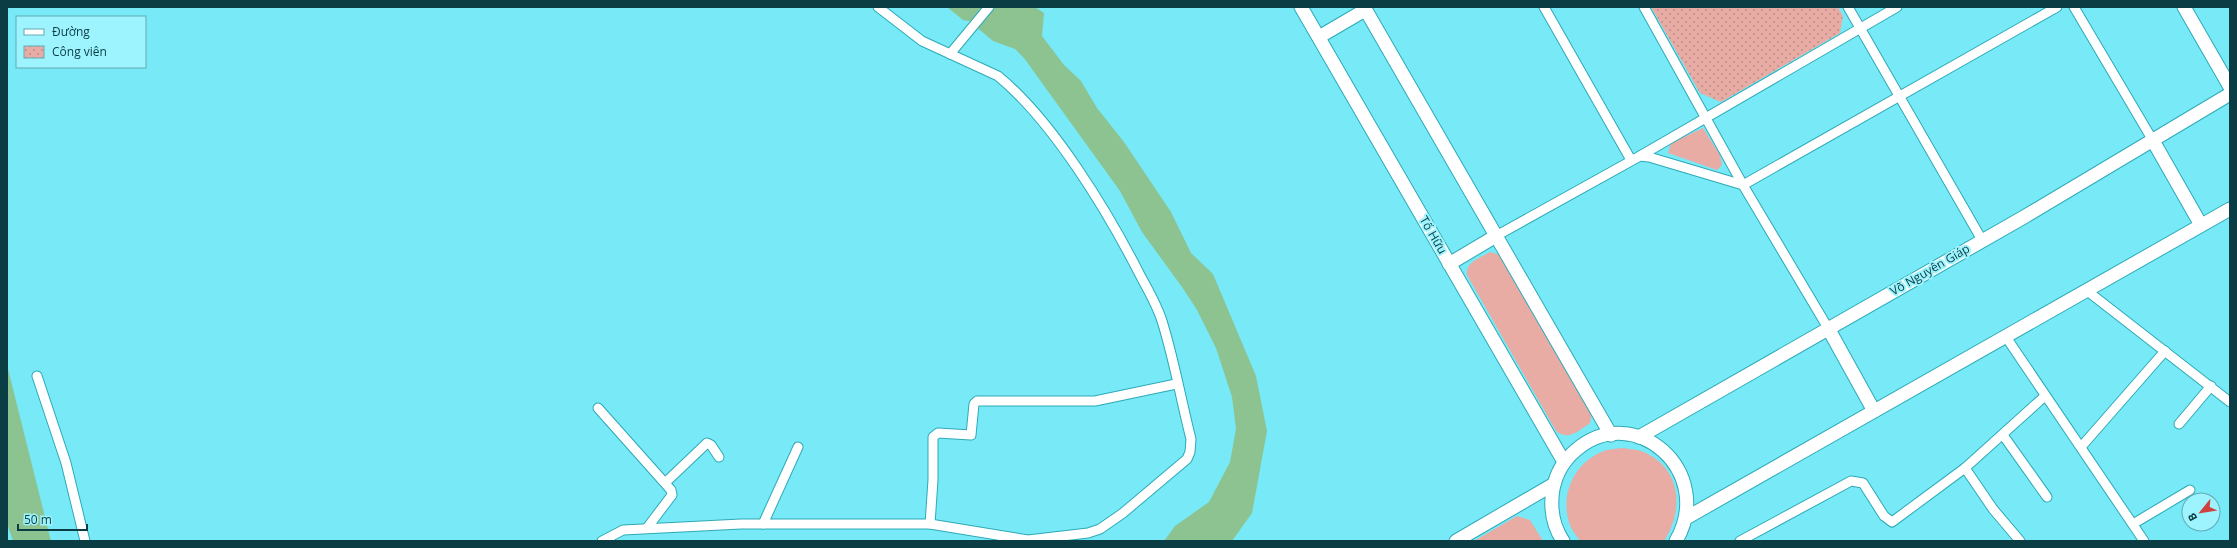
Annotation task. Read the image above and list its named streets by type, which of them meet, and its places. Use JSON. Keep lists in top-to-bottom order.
{
  "streets": {
    "street": ["Tố Hữu", "Võ Nguyên Giáp"]
  },
  "legend": ["Đường", "Công viên"],
  "scale_bar": "50 m",
  "north": "bottom left"
}
